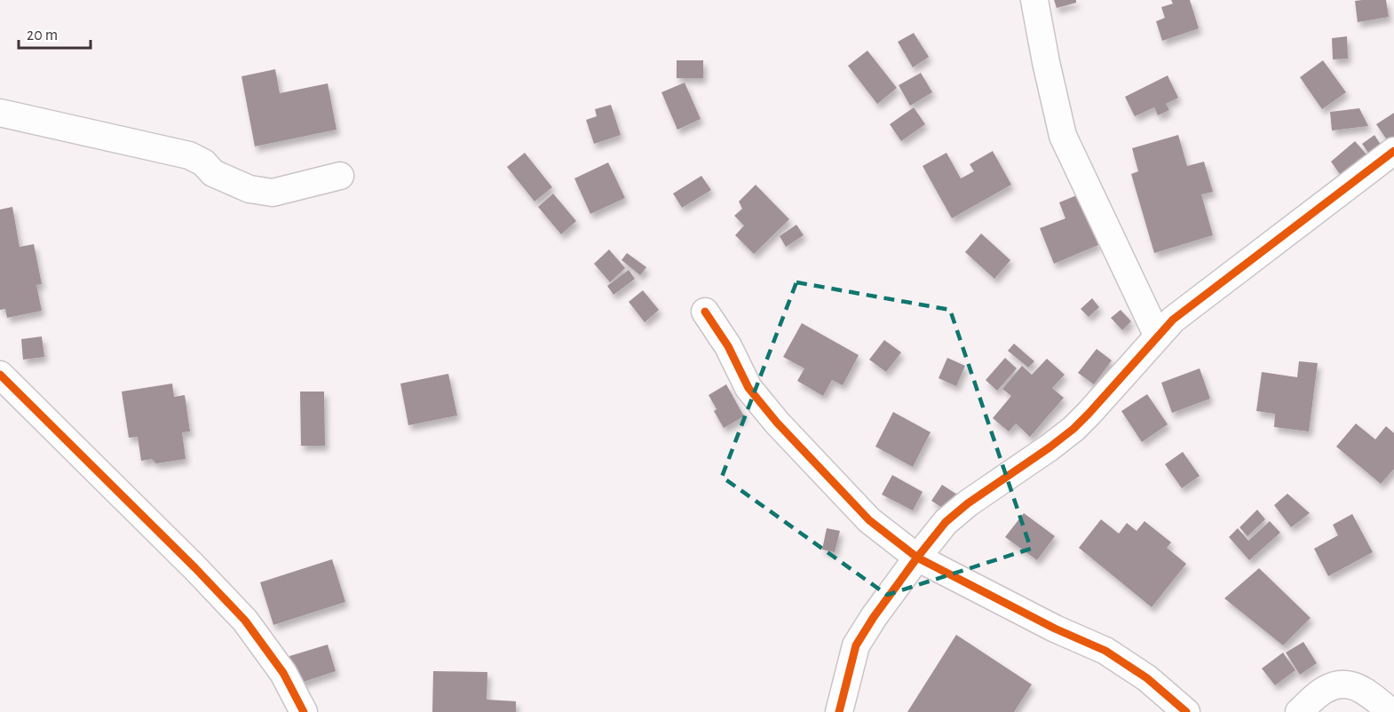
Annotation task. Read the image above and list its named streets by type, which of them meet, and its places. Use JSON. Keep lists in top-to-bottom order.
{
  "scale_bar": "20 m"
}
